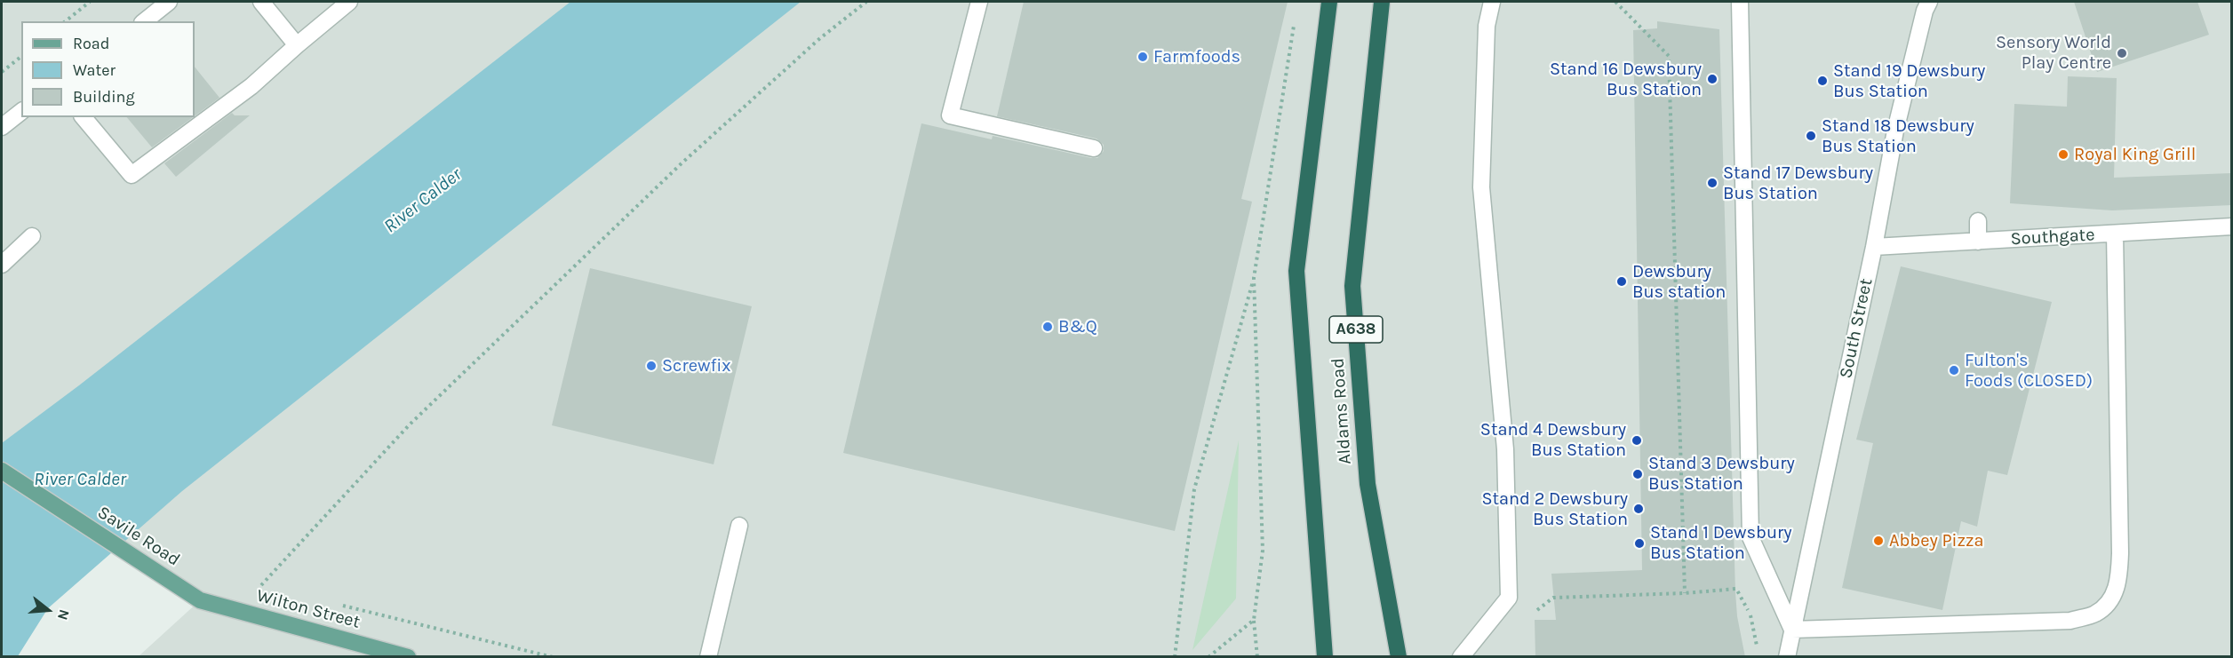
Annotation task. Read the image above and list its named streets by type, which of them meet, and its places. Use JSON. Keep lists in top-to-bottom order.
{
  "streets": {
    "highway": ["A638", "Aldams Road"],
    "main road": ["Savile Road", "Wilton Street"],
    "street": ["Southgate", "South Street"]
  },
  "crossings": [
    ["Southgate", "South Street"],
    ["Savile Road", "Wilton Street"]
  ],
  "water": ["River Calder"],
  "places": [
    "Sensory World Play Centre",
    "Farmfoods",
    "Stand 16 Dewsbury Bus Station",
    "Stand 19 Dewsbury Bus Station",
    "Stand 18 Dewsbury Bus Station",
    "Royal King Grill",
    "Stand 17 Dewsbury Bus Station",
    "Dewsbury Bus station",
    "B&Q",
    "Screwfix",
    "Fulton's Foods (CLOSED)",
    "Stand 4 Dewsbury Bus Station",
    "Stand 3 Dewsbury Bus Station",
    "Stand 2 Dewsbury Bus Station",
    "Abbey Pizza",
    "Stand 1 Dewsbury Bus Station"
  ],
  "legend": ["Road", "Water", "Building"],
  "north": "right"
}
